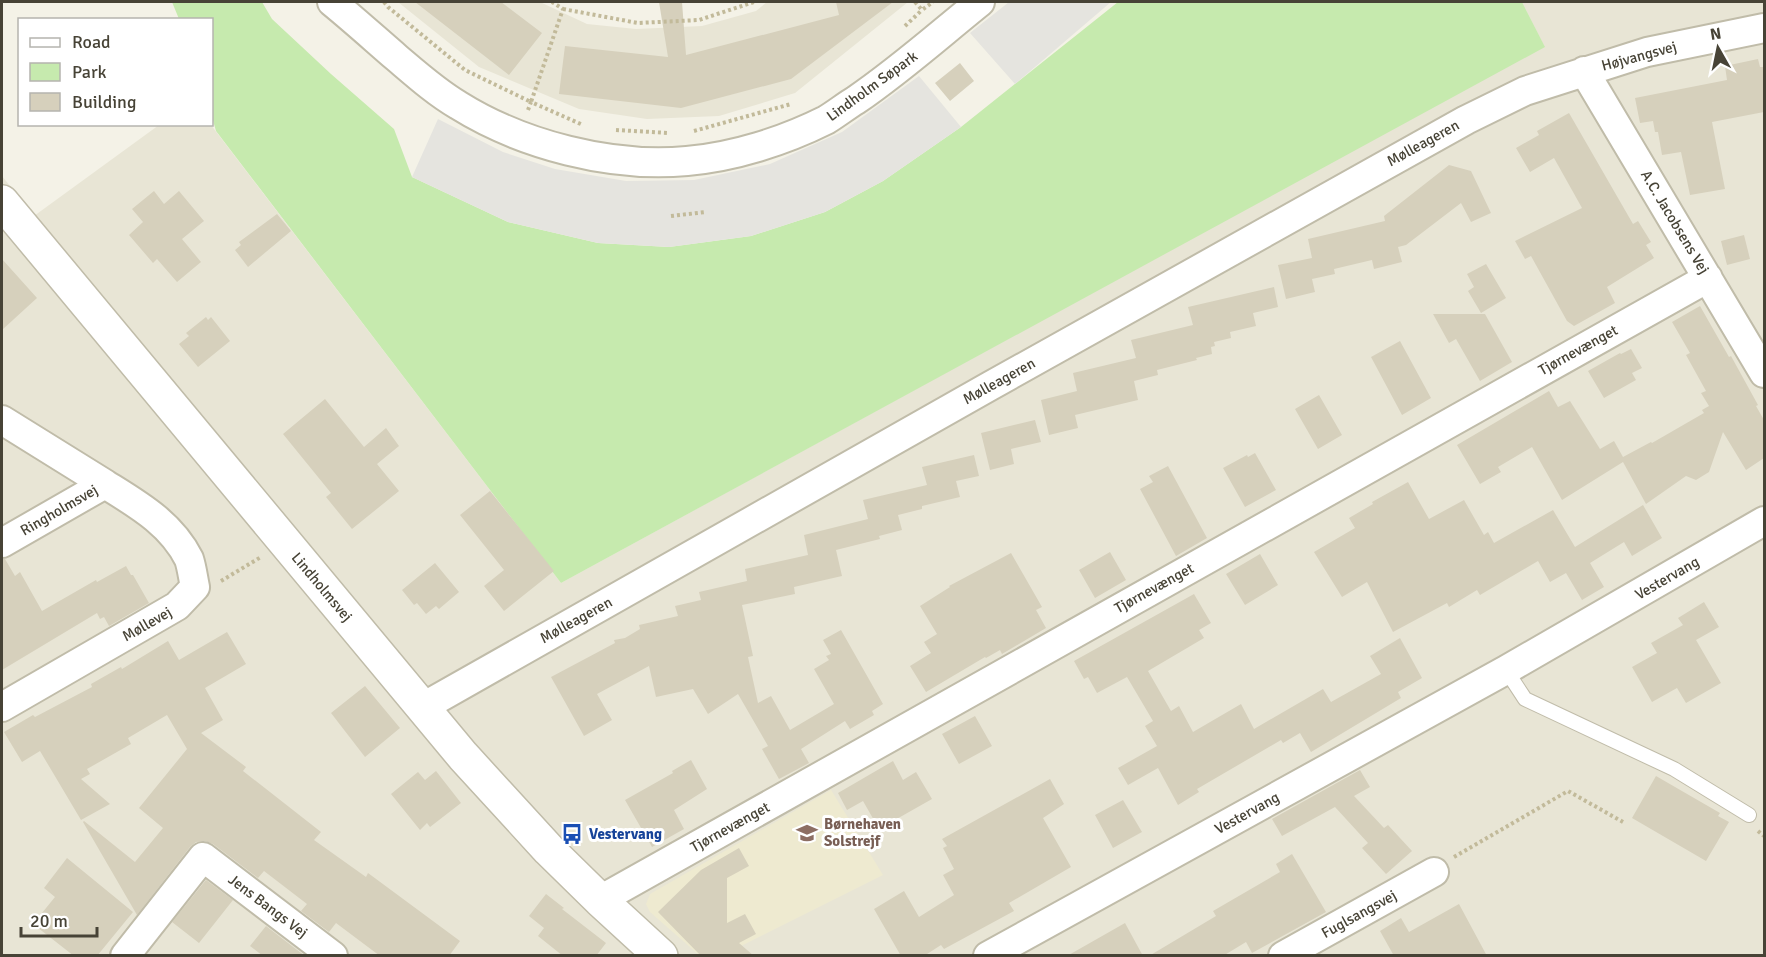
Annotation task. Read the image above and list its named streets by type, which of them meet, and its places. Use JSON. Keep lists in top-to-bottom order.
{
  "streets": {
    "street": [
      "Højvangsvej",
      "Lindholm Søpark",
      "Mølleageren",
      "A.C. Jacobsens Vej",
      "Tjørnevænget",
      "Ringholmsvej",
      "Vestervang",
      "Lindholmsvej",
      "Møllevej",
      "Jens Bangs Vej",
      "Fuglsangsvej"
    ]
  },
  "crossings": [
    ["Højvangsvej", "Mølleageren"],
    ["Højvangsvej", "A.C. Jacobsens Vej"],
    ["Mølleageren", "A.C. Jacobsens Vej"],
    ["Mølleageren", "Lindholmsvej"],
    ["A.C. Jacobsens Vej", "Tjørnevænget"],
    ["Tjørnevænget", "Lindholmsvej"]
  ],
  "places": {
    "school or university": ["Børnehaven Solstrejf"],
    "bus stop": ["Vestervang"]
  },
  "legend": ["Road", "Park", "Building"],
  "scale_bar": "20 m",
  "north": "top"
}
